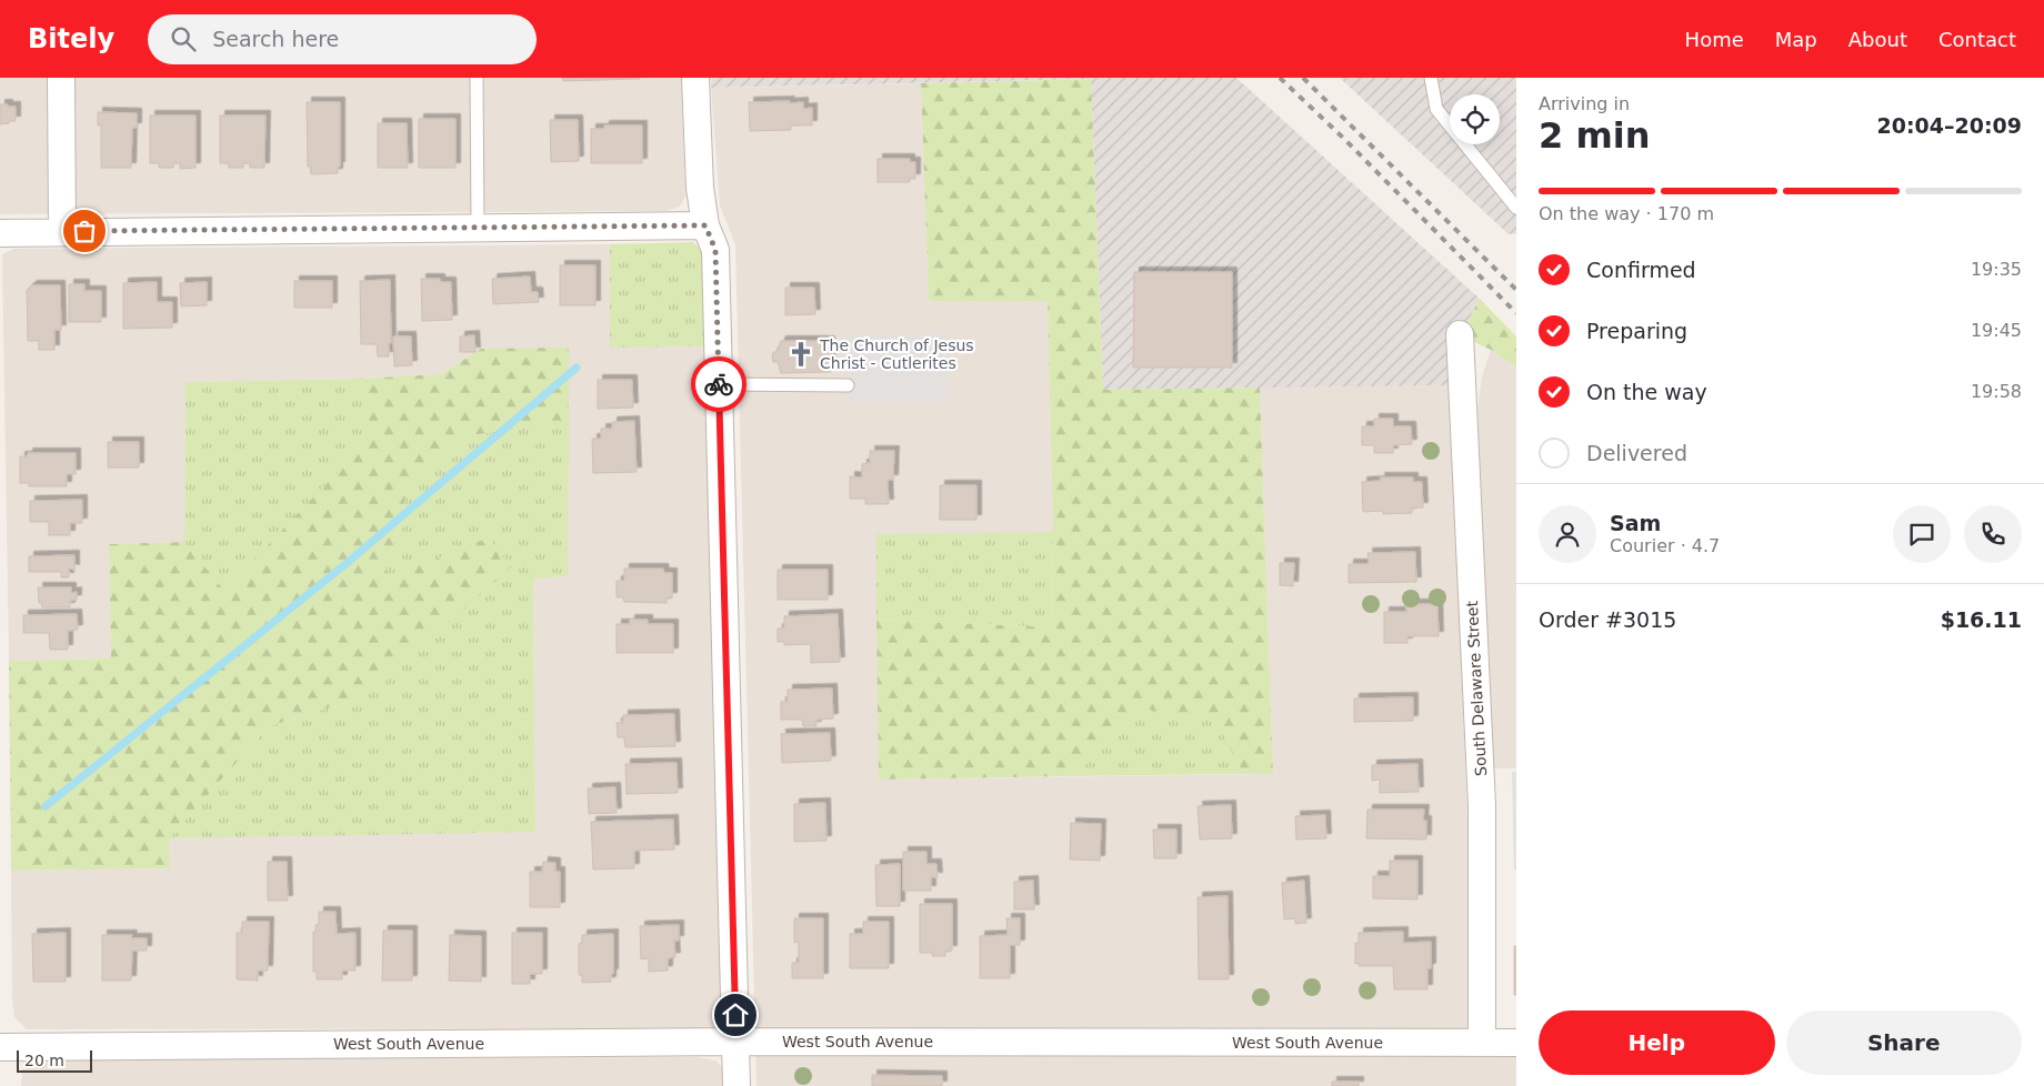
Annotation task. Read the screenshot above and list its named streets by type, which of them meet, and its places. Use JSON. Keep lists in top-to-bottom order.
{
  "streets": {
    "street": ["South Delaware Street", "West South Avenue"]
  },
  "crossings": [
    ["South Delaware Street", "West South Avenue"]
  ],
  "places": {
    "church": ["The Church of Jesus Christ - Cutlerites"]
  },
  "scale_bar": "20 m",
  "page": {
    "header": "Bitely",
    "search": "Search here",
    "nav": [
      "Home",
      "Map",
      "About",
      "Contact"
    ],
    "heading": ["2 min", "Arriving in", "20:04–20:09"],
    "panel": [
      "Sam",
      "Courier · 4.7",
      "Order #3015",
      "$16.11"
    ],
    "bar": "On the way · 170 m",
    "list": [
      ["Confirmed", "19:35"],
      ["Preparing", "19:45"],
      ["On the way", "19:58"],
      "Delivered"
    ],
    "buttons": ["Help", "Share"],
    "scale": "20 m"
  }
}
